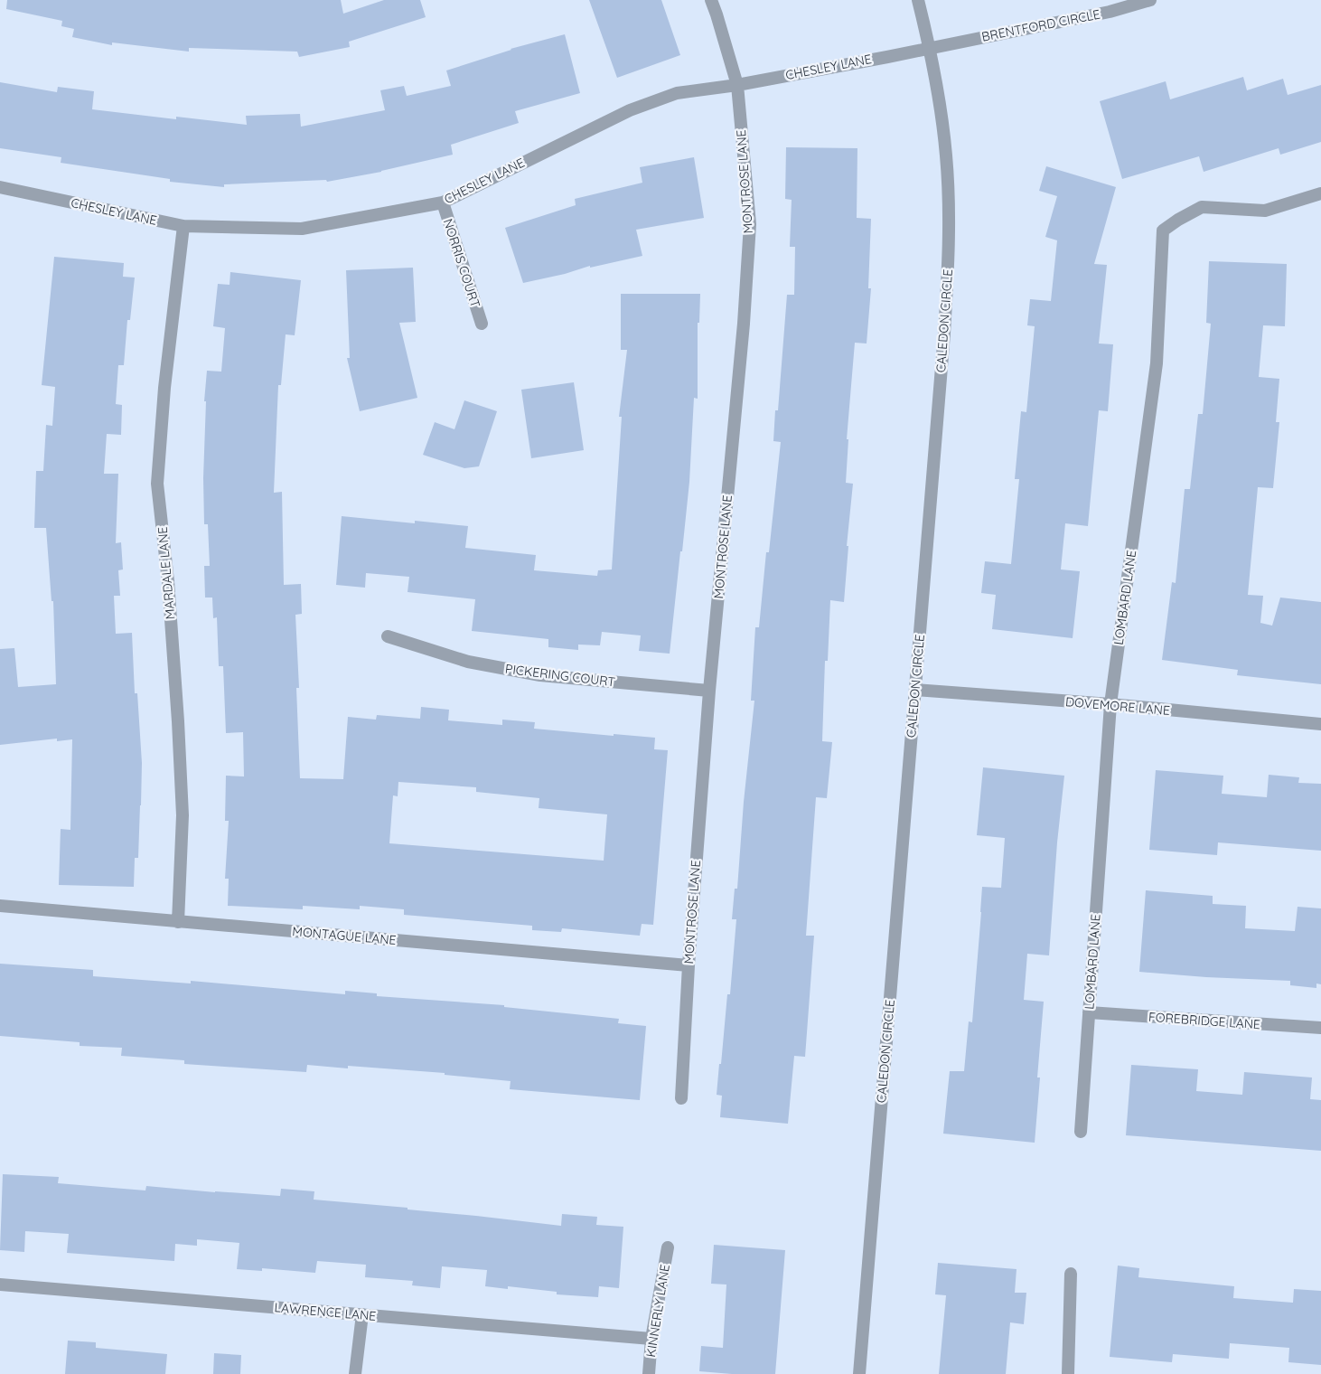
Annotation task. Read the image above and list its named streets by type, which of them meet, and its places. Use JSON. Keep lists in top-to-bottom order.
{
  "streets": {
    "street": [
      "BRENTFORD CIRCLE",
      "CHESLEY LANE",
      "MONTROSE LANE",
      "NORRIS COURT",
      "CALEDON CIRCLE",
      "MARDALE LANE",
      "LOMBARD LANE",
      "PICKERING COURT",
      "DOVEMORE LANE",
      "MONTAGUE LANE",
      "FOREBRIDGE LANE",
      "KINNERLY LANE",
      "LAWRENCE LANE"
    ]
  },
  "crossings": [
    ["BRENTFORD CIRCLE", "CHESLEY LANE"],
    ["BRENTFORD CIRCLE", "CALEDON CIRCLE"],
    ["CHESLEY LANE", "MONTROSE LANE"],
    ["CHESLEY LANE", "NORRIS COURT"],
    ["CHESLEY LANE", "CALEDON CIRCLE"],
    ["CHESLEY LANE", "MARDALE LANE"],
    ["MONTROSE LANE", "PICKERING COURT"],
    ["MONTROSE LANE", "MONTAGUE LANE"],
    ["CALEDON CIRCLE", "DOVEMORE LANE"],
    ["MARDALE LANE", "MONTAGUE LANE"],
    ["LOMBARD LANE", "DOVEMORE LANE"],
    ["LOMBARD LANE", "FOREBRIDGE LANE"],
    ["KINNERLY LANE", "LAWRENCE LANE"]
  ]
}
